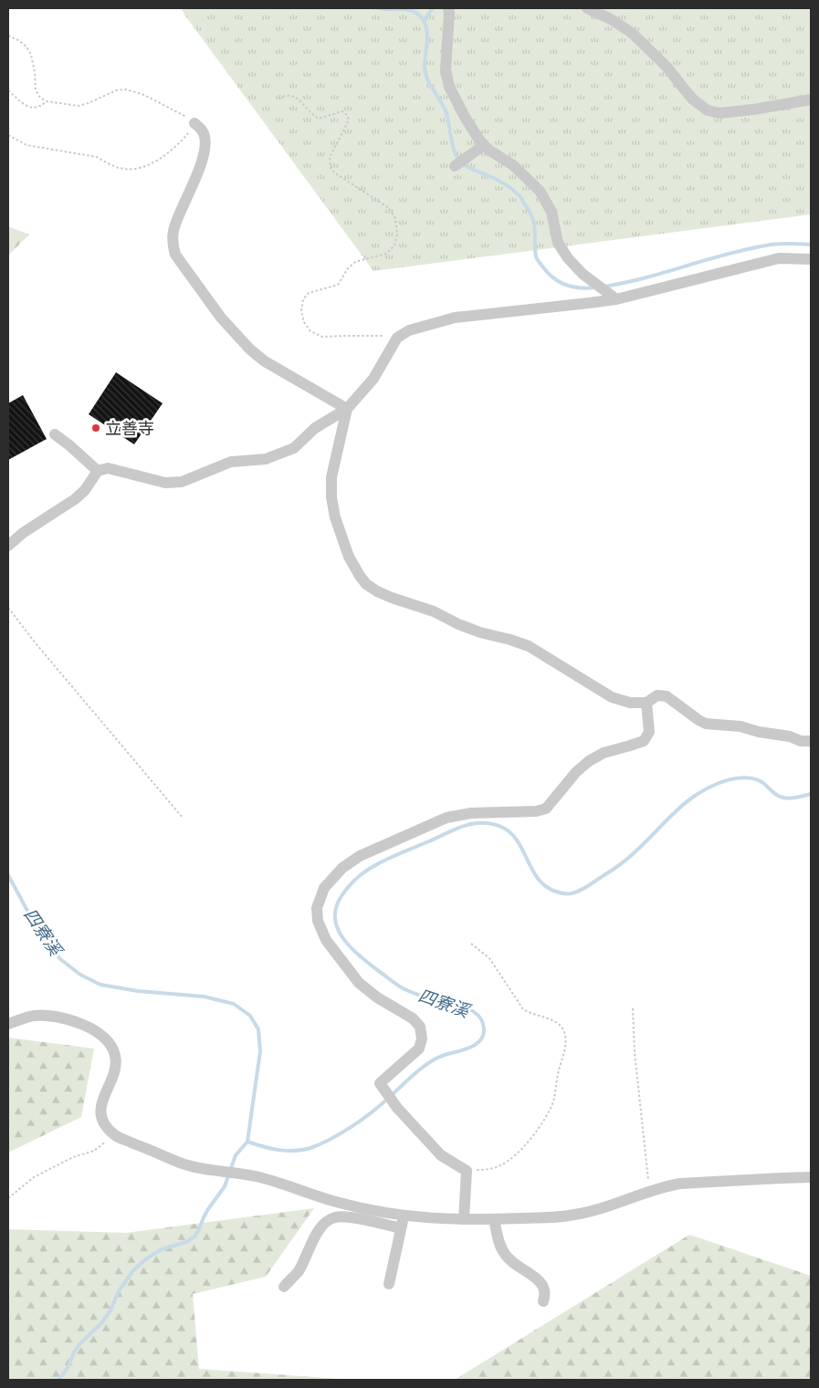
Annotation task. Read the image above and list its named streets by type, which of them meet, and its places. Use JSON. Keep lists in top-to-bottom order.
{
  "water": ["四寮溪"],
  "places": ["立善寺"]
}
